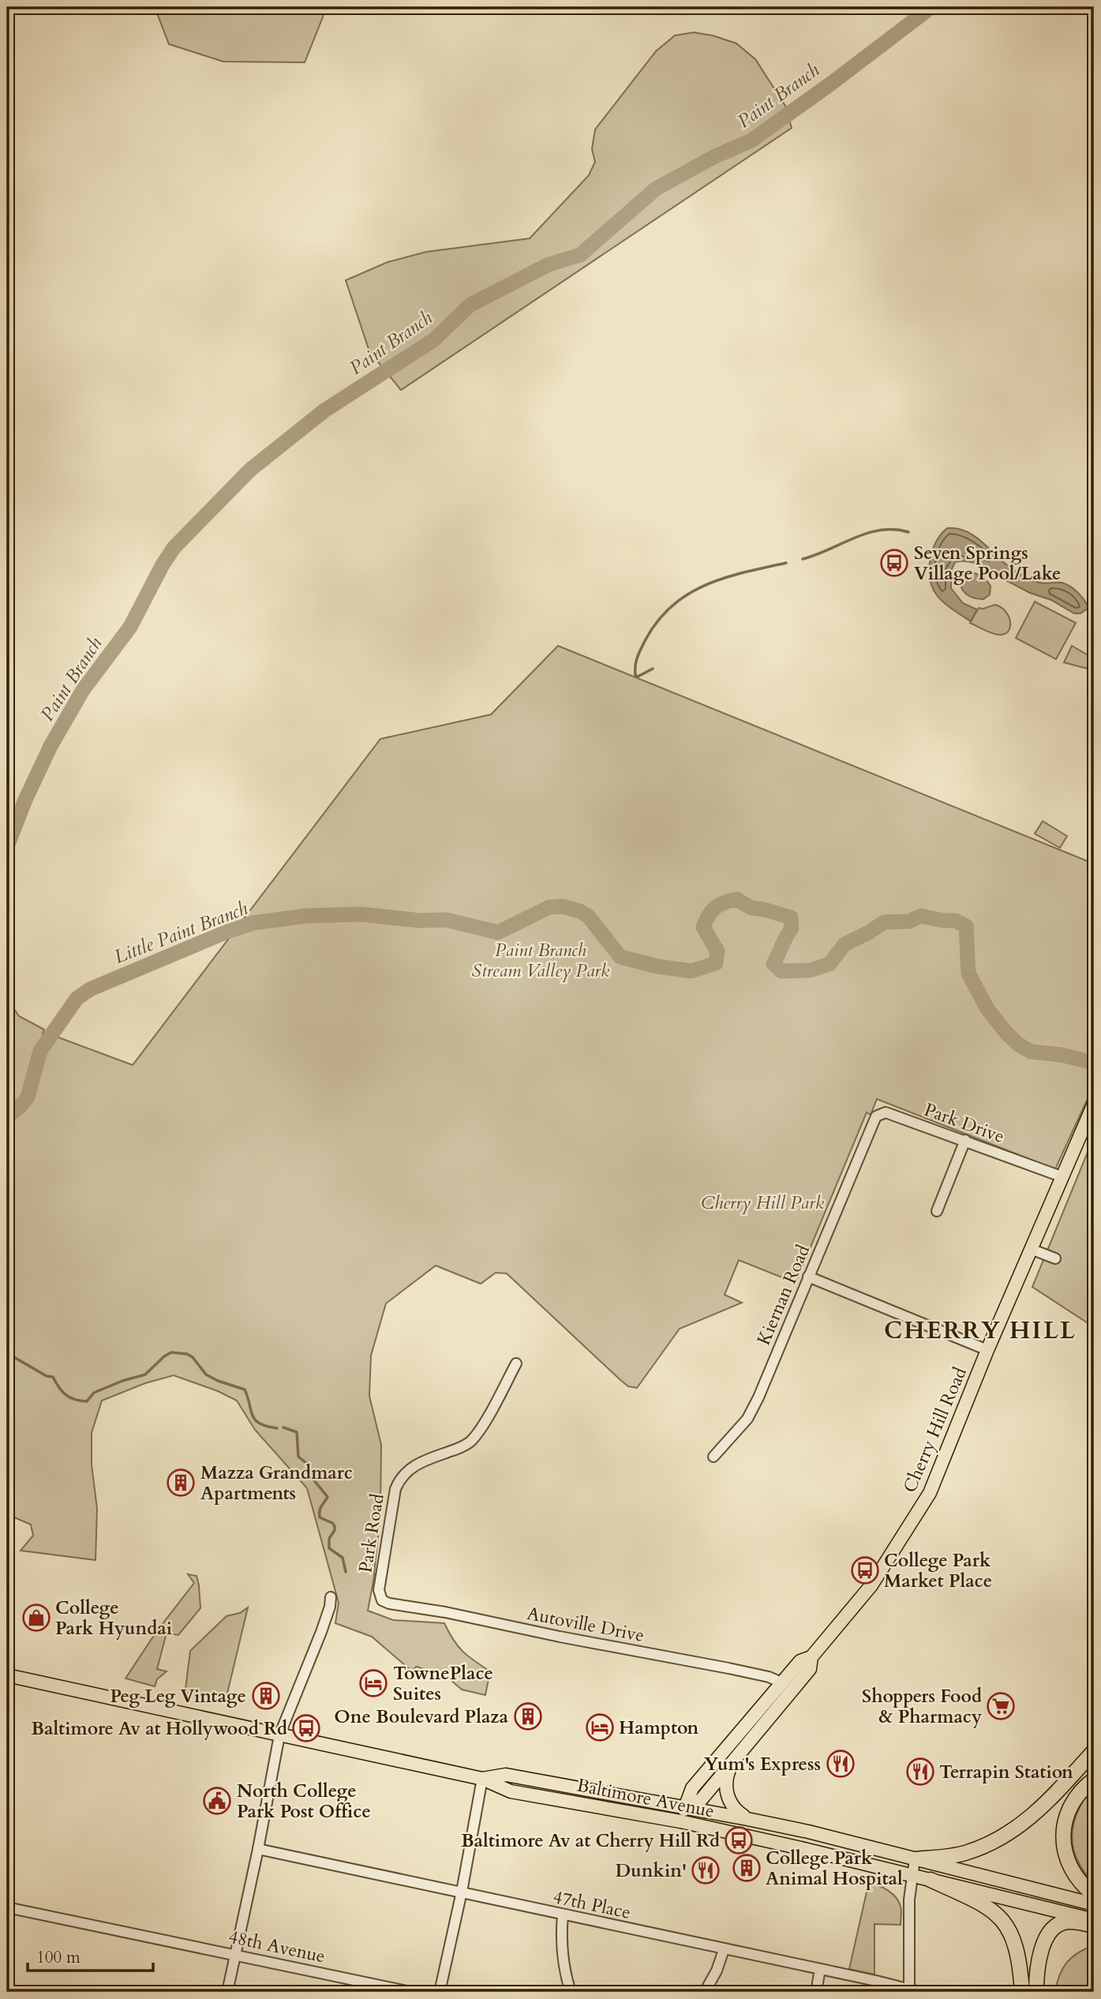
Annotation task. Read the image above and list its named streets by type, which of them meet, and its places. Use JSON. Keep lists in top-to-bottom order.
{
  "streets": {
    "main road": ["Cherry Hill Road", "Baltimore Avenue"],
    "street": [
      "Park Drive",
      "Kiernan Road",
      "Park Road",
      "Autoville Drive",
      "47th Place",
      "48th Avenue"
    ]
  },
  "crossings": [
    ["Park Drive", "Kiernan Road"],
    ["Park Drive", "Cherry Hill Road"],
    ["Cherry Hill Road", "Autoville Drive"],
    ["Cherry Hill Road", "Baltimore Avenue"],
    ["Park Road", "Autoville Drive"]
  ],
  "districts": ["CHERRY HILL"],
  "water": ["Paint Branch", "Little Paint Branch"],
  "parks": ["Paint Branch Stream Valley Park", "Cherry Hill Park"],
  "places": {
    "bus stop": [
      "Seven Springs Village Pool/Lake",
      "College Park Market Place",
      "Baltimore Av at Hollywood Rd",
      "Baltimore Av at Cherry Hill Rd"
    ],
    "building": [
      "Mazza Grandmarc Apartments",
      "Peg Leg Vintage",
      "One Boulevard Plaza",
      "College Park Animal Hospital"
    ],
    "shop": ["College Park Hyundai"],
    "hotel": ["TownePlace Suites", "Hampton"],
    "supermarket": ["Shoppers Food & Pharmacy"],
    "restaurant": ["Yum's Express", "Terrapin Station", "Dunkin'"],
    "public building": ["North College Park Post Office"]
  },
  "scale_bar": "100 m"
}
